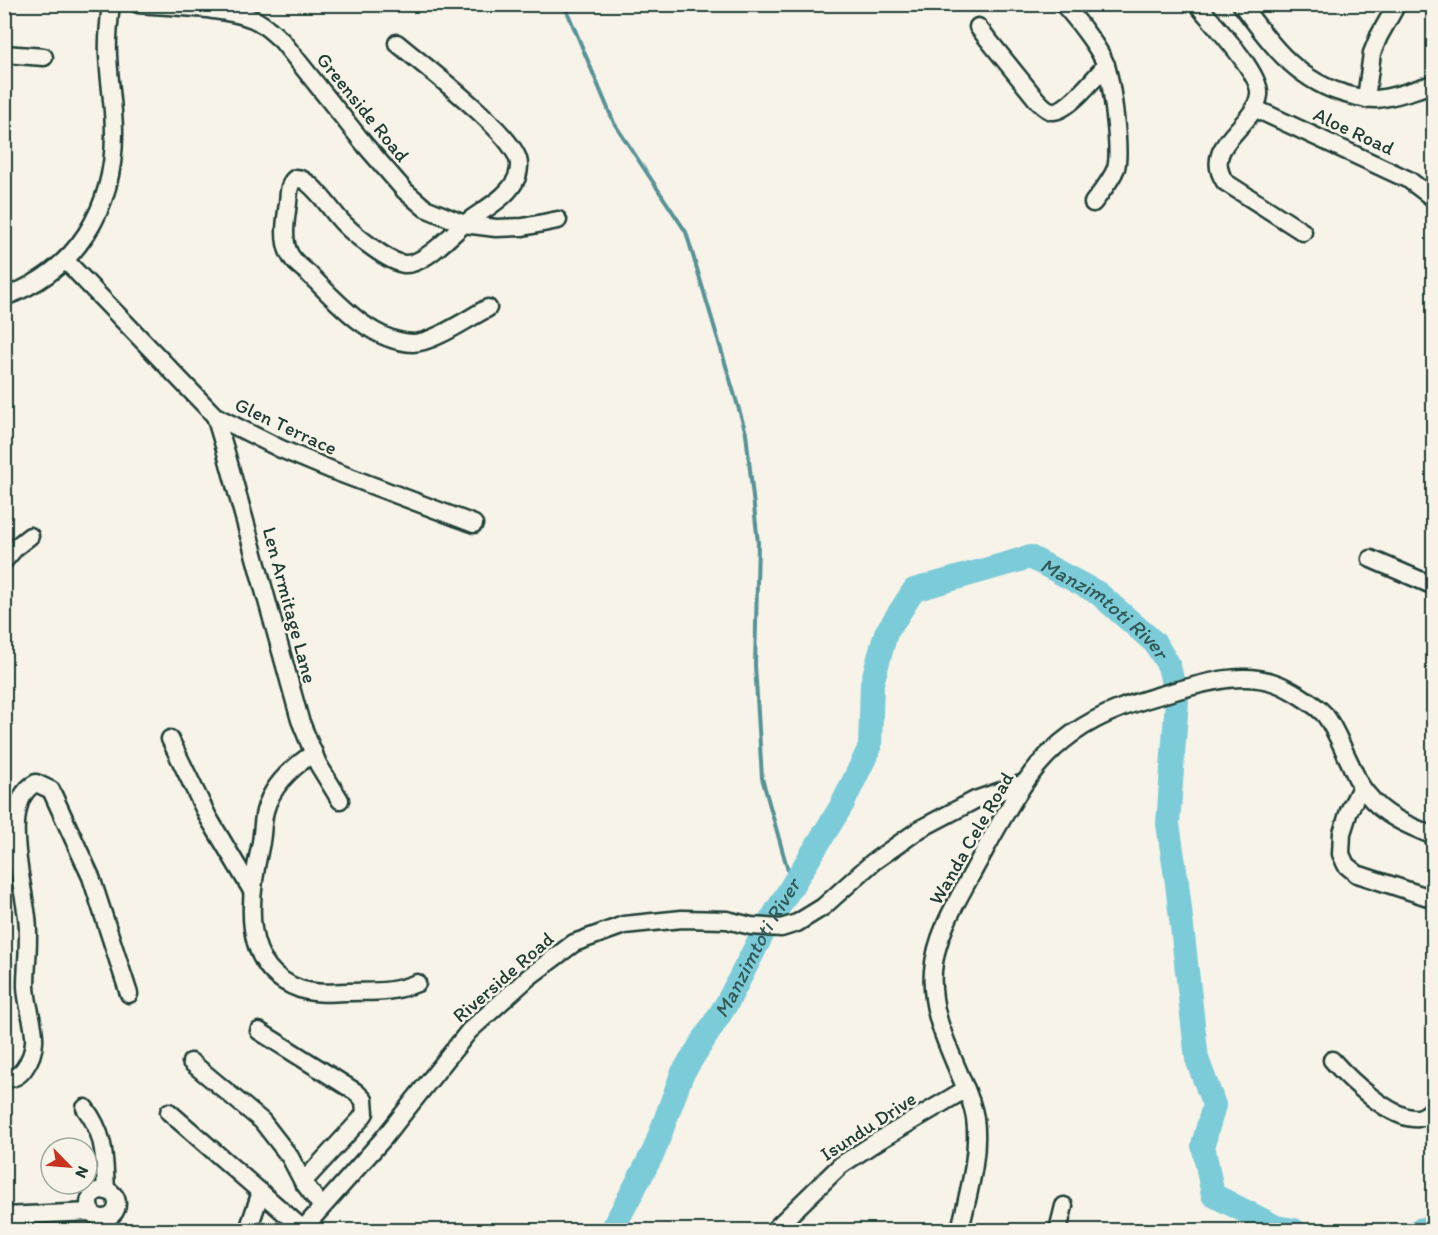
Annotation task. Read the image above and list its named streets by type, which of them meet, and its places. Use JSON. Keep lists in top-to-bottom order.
{
  "streets": {
    "street": [
      "Greenside Road",
      "Aloe Road",
      "Glen Terrace",
      "Len Armitage Lane",
      "Wanda Cele Road",
      "Riverside Road",
      "Isundu Drive"
    ]
  },
  "crossings": [
    ["Glen Terrace", "Len Armitage Lane"],
    ["Wanda Cele Road", "Riverside Road"],
    ["Wanda Cele Road", "Isundu Drive"]
  ],
  "water": ["Manzimtoti River"],
  "north": "bottom right"
}
